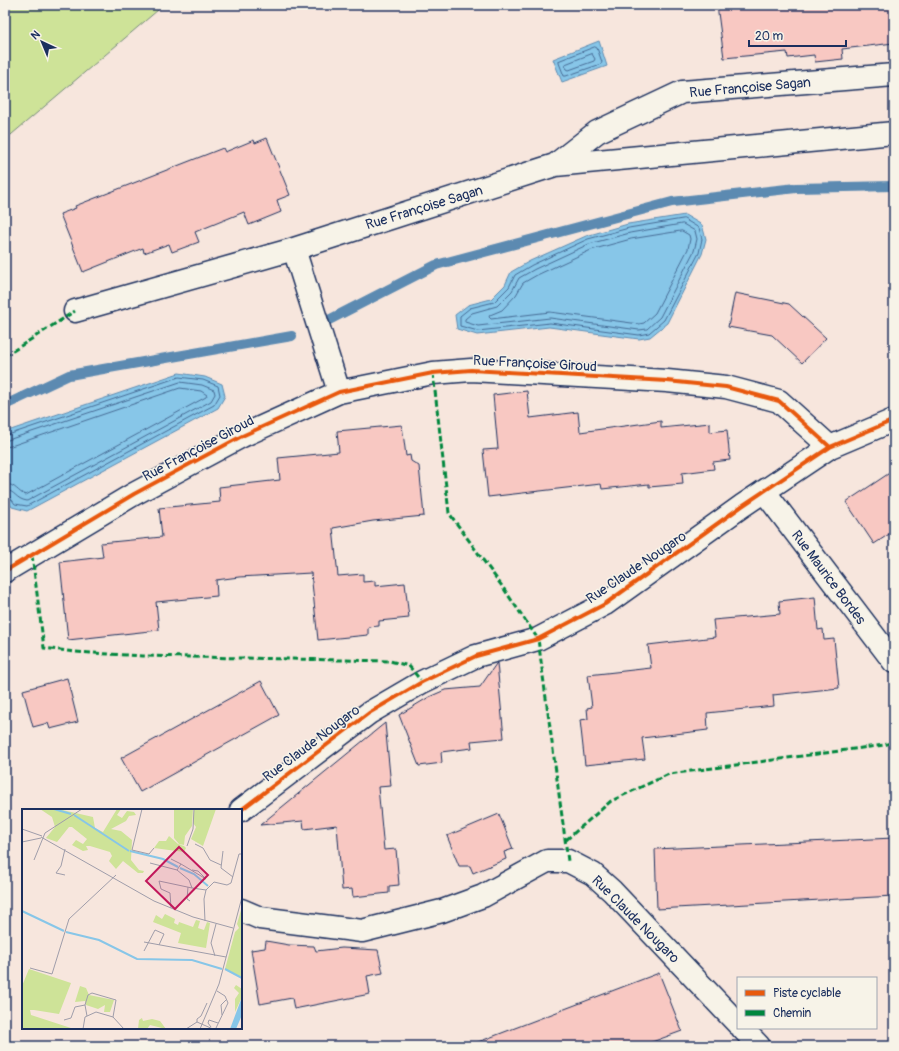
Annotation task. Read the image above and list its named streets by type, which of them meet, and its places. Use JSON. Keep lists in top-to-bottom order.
{
  "streets": {
    "street": [
      "Rue Françoise Sagan",
      "Rue Françoise Giroud",
      "Rue Claude Nougaro",
      "Rue Maurice Bordes"
    ]
  },
  "crossings": [
    ["Rue Françoise Giroud", "Rue Claude Nougaro"],
    ["Rue Claude Nougaro", "Rue Maurice Bordes"]
  ],
  "legend": ["Piste cyclable", "Chemin"],
  "scale_bar": "20 m",
  "north": "top left"
}
